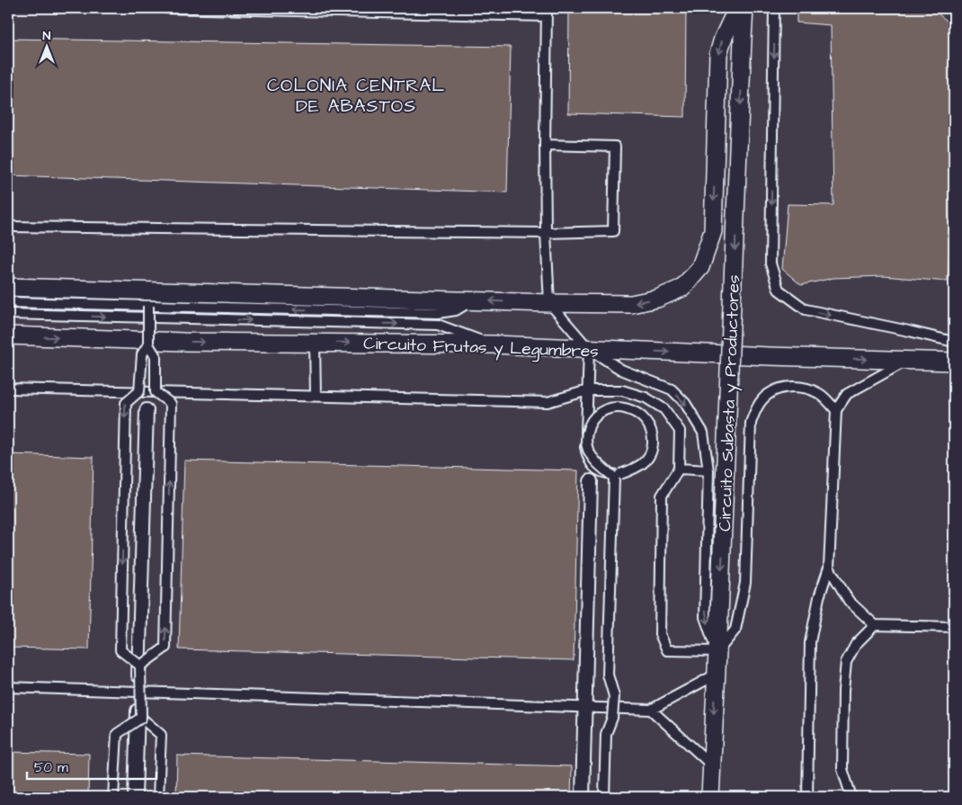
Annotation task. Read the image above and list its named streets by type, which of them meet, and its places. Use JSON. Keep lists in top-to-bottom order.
{
  "streets": {
    "street": ["Circuito Frutas y Legumbres", "Circuito Subasta y Productores"]
  },
  "districts": ["COLONIA CENTRAL DE ABASTOS"],
  "scale_bar": "50 m",
  "north": "top"
}
